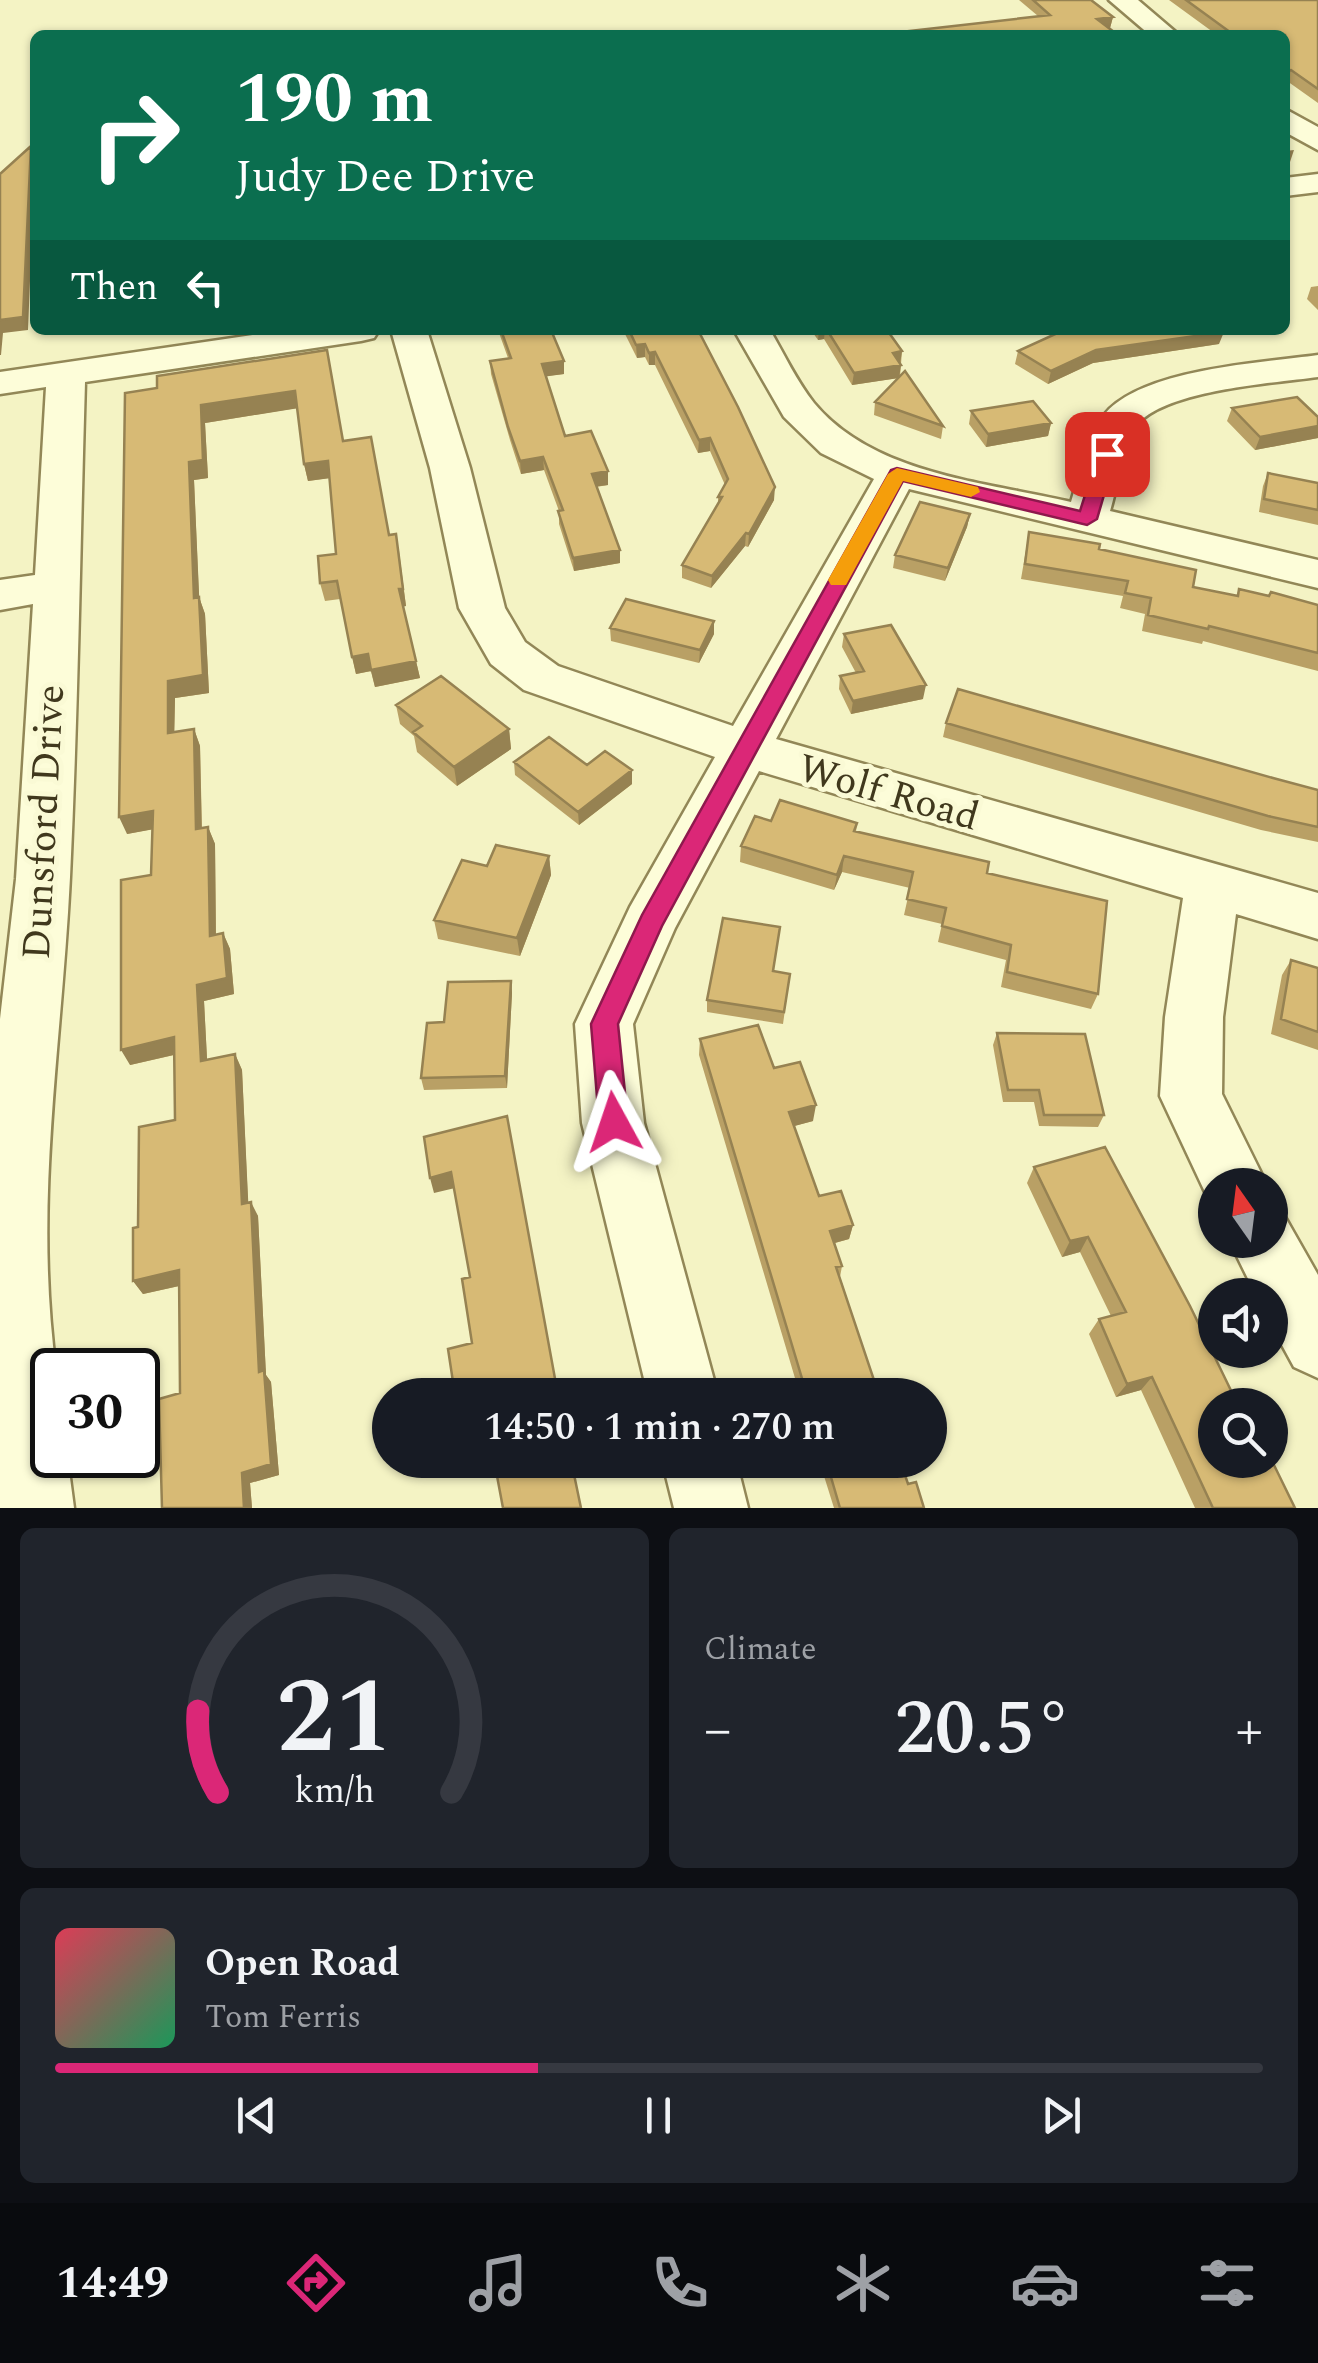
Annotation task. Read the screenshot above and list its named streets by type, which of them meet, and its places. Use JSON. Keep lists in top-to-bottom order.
{
  "streets": {
    "street": ["Wolf Road", "Dunsford Drive"]
  },
  "north": "top",
  "page": {
    "turn": ["190 m", "Judy Dee Drive"],
    "then": "Then",
    "limit": "30",
    "trip": "14:50 · 1 min · 270 m",
    "tile": "Climate",
    "heat": ["−", "20.5°", "+"],
    "song": ["Open Road", "Tom Ferris"],
    "tabs": "14:49",
    "gauge": ["21", "km/h"]
  }
}
